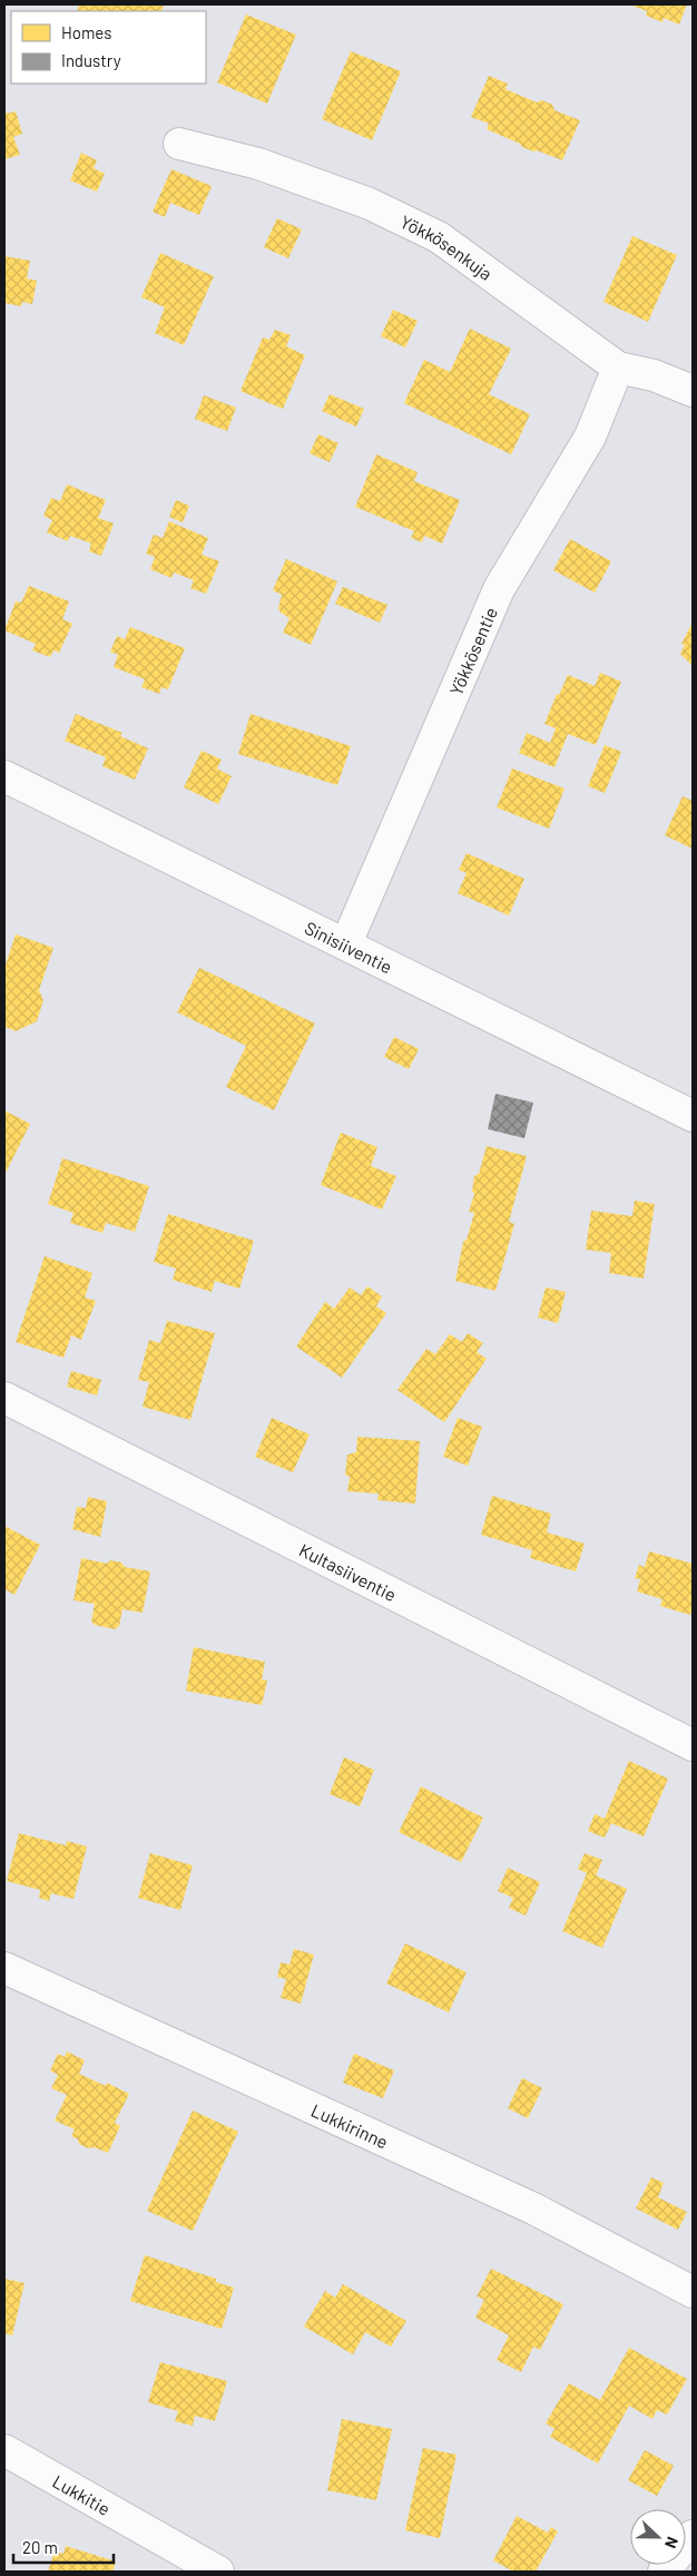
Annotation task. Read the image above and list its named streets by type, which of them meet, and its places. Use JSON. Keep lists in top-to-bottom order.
{
  "streets": {
    "street": [
      "Yökkösenkuja",
      "Yökkösentie",
      "Sinisiiventie",
      "Kultasiiventie",
      "Lukkirinne",
      "Lukkitie"
    ]
  },
  "crossings": [
    ["Yökkösenkuja", "Yökkösentie"],
    ["Yökkösentie", "Sinisiiventie"]
  ],
  "legend": ["Homes", "Industry"],
  "scale_bar": "20 m",
  "north": "right"
}
